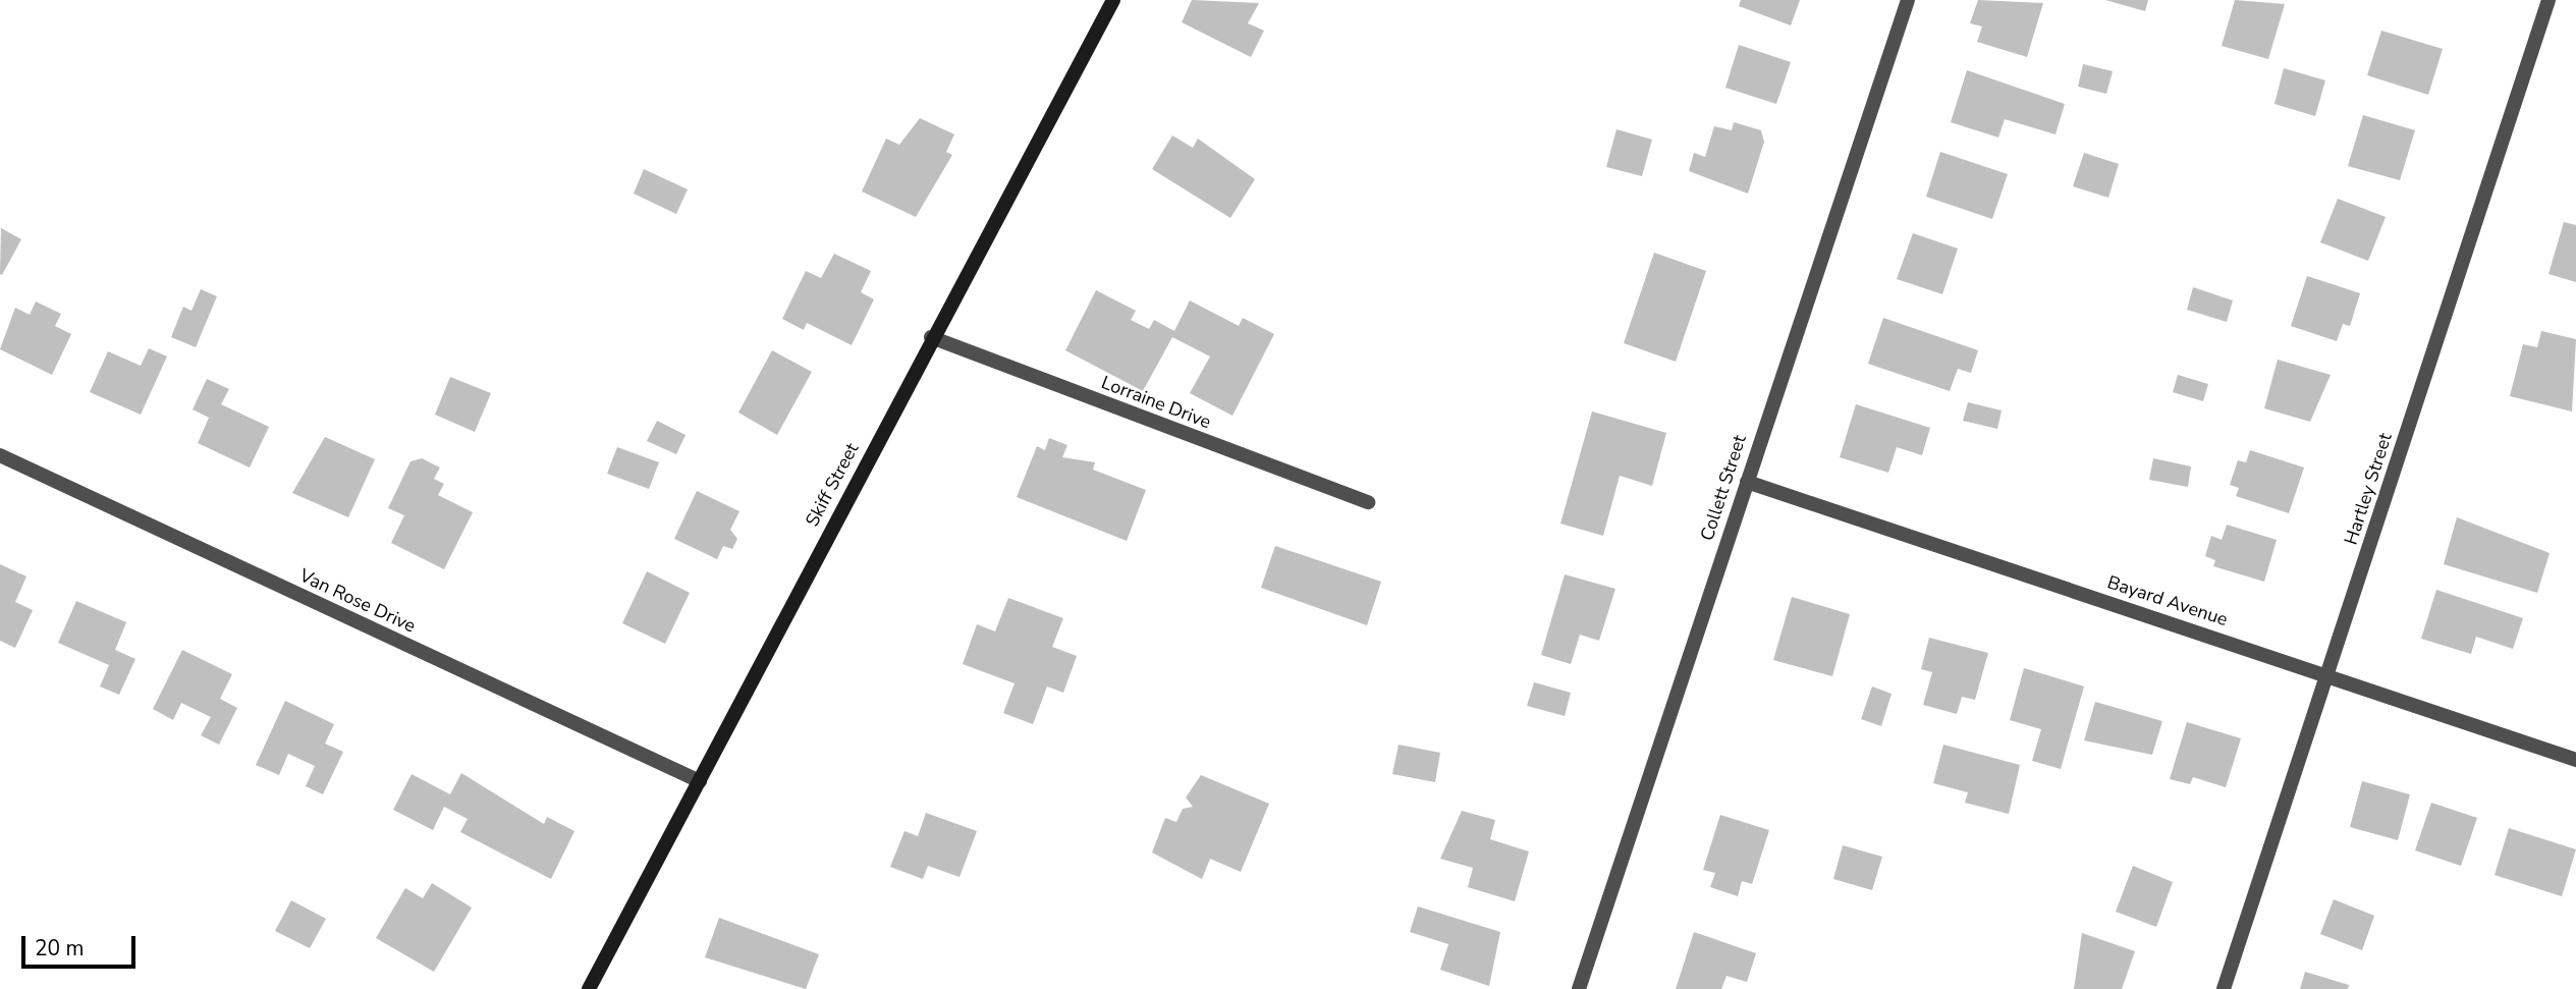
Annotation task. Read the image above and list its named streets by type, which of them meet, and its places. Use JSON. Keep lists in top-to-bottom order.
{
  "streets": {
    "main road": ["Skiff Street"],
    "street": [
      "Lorraine Drive",
      "Collett Street",
      "Hartley Street",
      "Van Rose Drive",
      "Bayard Avenue"
    ]
  },
  "crossings": [
    ["Lorraine Drive", "Skiff Street"],
    ["Skiff Street", "Van Rose Drive"],
    ["Collett Street", "Bayard Avenue"],
    ["Hartley Street", "Bayard Avenue"]
  ],
  "scale_bar": "20 m"
}
